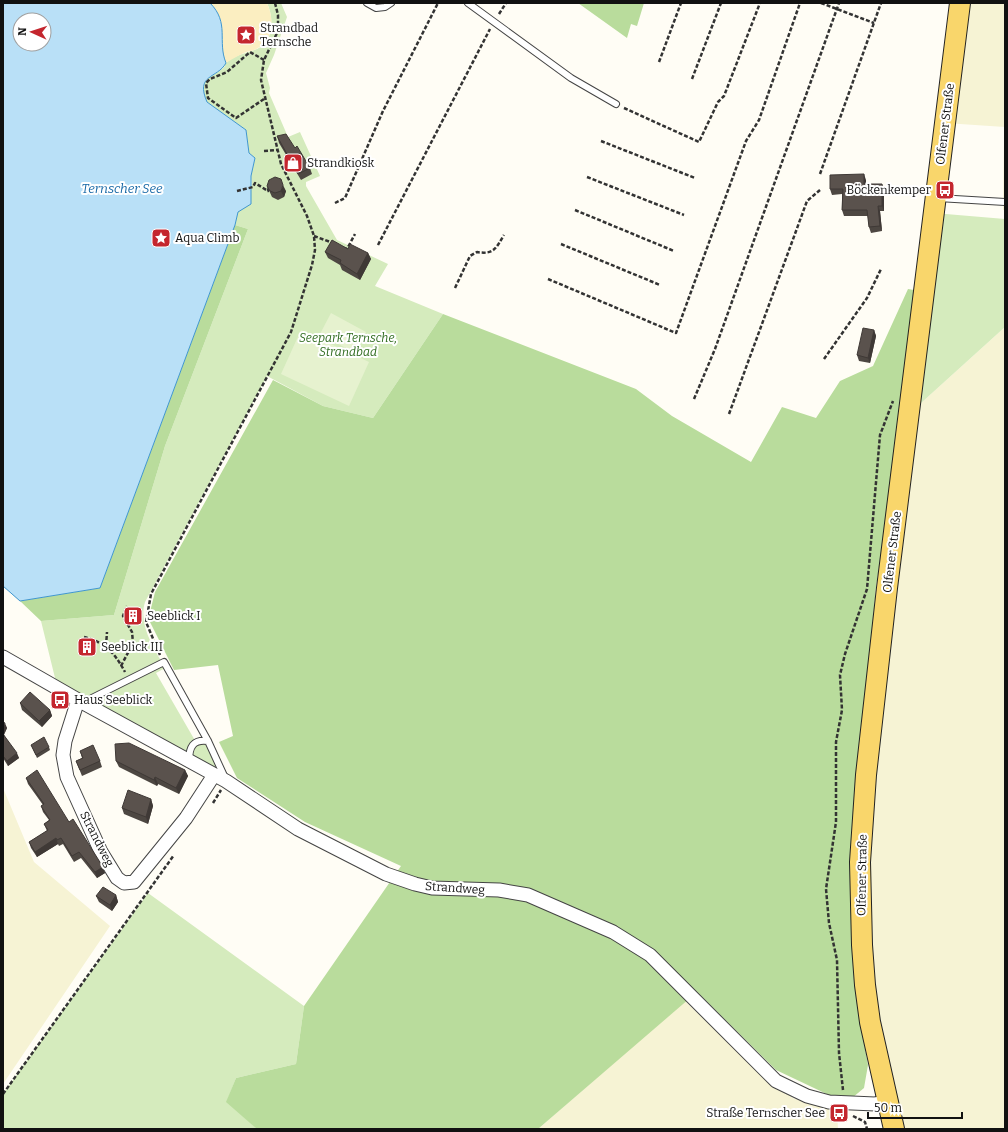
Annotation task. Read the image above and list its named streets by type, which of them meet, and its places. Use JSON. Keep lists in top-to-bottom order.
{
  "streets": {
    "main road": ["Olfener Straße"],
    "street": ["Strandweg"]
  },
  "crossings": [
    ["Olfener Straße", "Strandweg"]
  ],
  "water": ["Ternscher See"],
  "parks": ["Seepark Ternsche, Strandbad"],
  "places": {
    "place": ["Strandbad Ternsche", "Aqua Climb"],
    "shop": ["Strandkiosk"],
    "bus stop": ["Böckenkemper", "Haus Seeblick", "Straße Ternscher See"],
    "building": ["Seeblick I", "Seeblick III"]
  },
  "scale_bar": "50 m",
  "north": "left"
}
